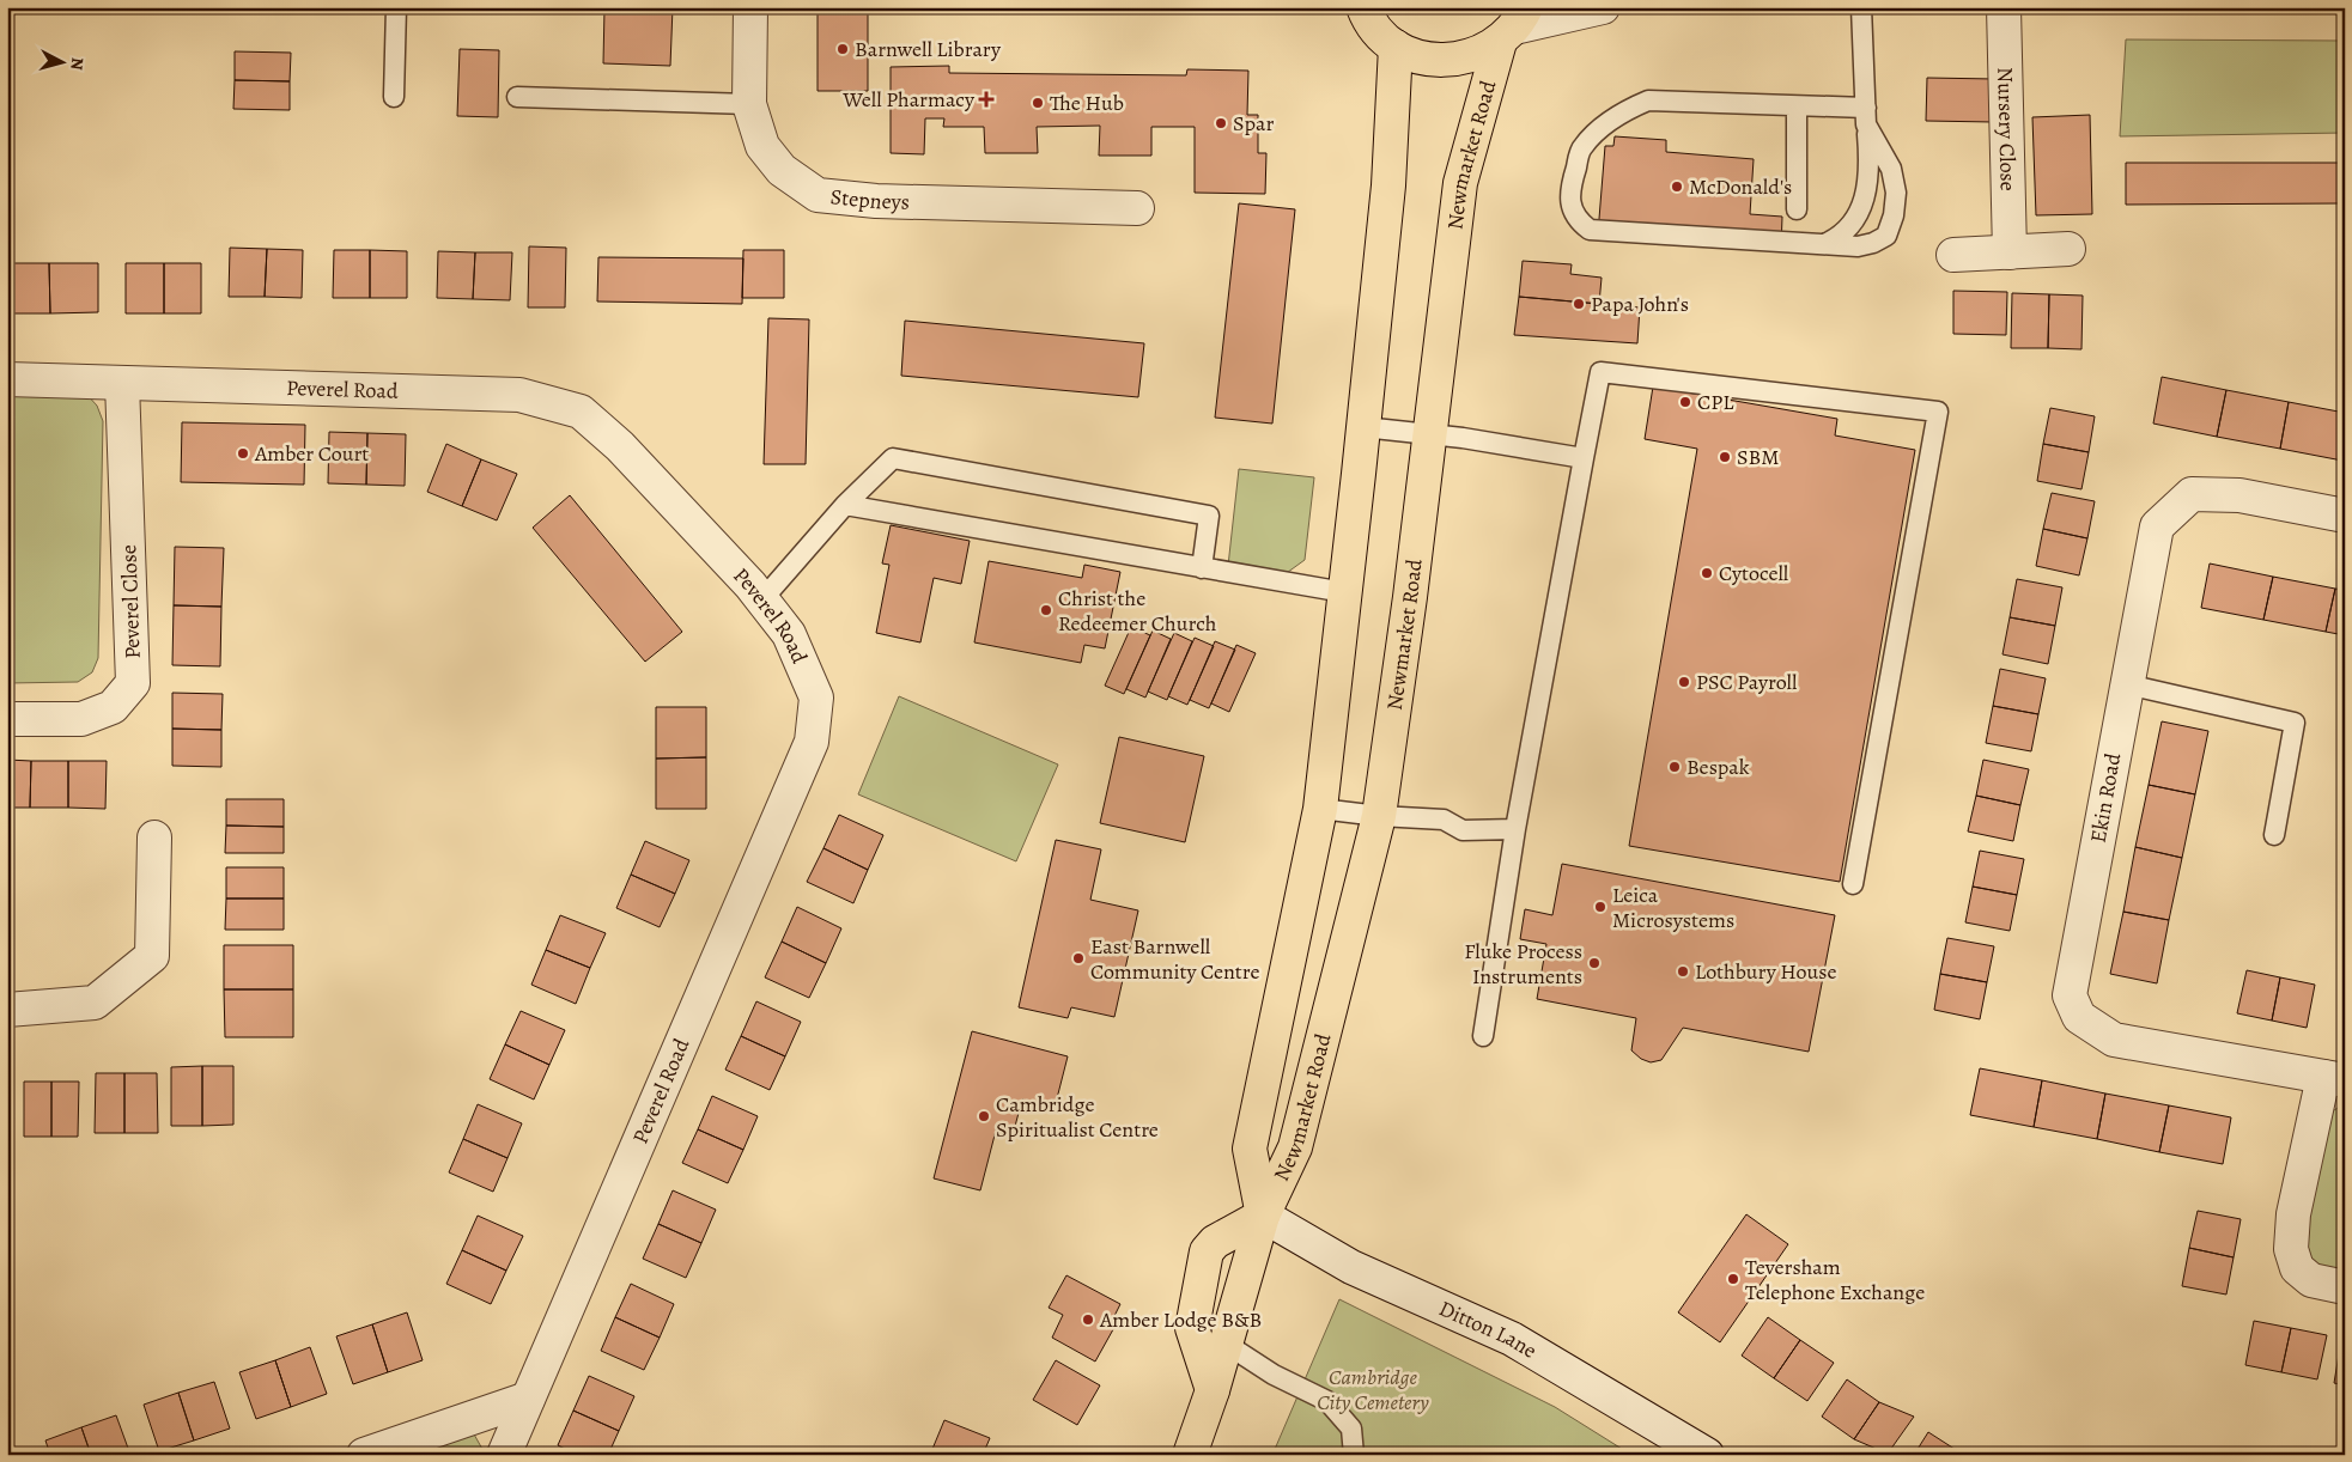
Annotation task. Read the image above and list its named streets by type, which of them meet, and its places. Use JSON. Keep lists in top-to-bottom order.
{
  "streets": {
    "main road": ["Newmarket Road"],
    "street": [
      "Nursery Close",
      "Stepneys",
      "Peverel Road",
      "Peverel Close",
      "Ekin Road",
      "Ditton Lane"
    ]
  },
  "crossings": [
    ["Newmarket Road", "Ditton Lane"],
    ["Peverel Road", "Peverel Close"]
  ],
  "parks": ["Cambridge City Cemetery"],
  "places": {
    "other": [
      "Barnwell Library",
      "The Hub",
      "Spar",
      "McDonald's",
      "Papa John's",
      "CPL",
      "Amber Court",
      "SBM",
      "Cytocell",
      "Christ the Redeemer Church",
      "PSC Payroll",
      "Bespak",
      "Leica Microsystems",
      "East Barnwell Community Centre",
      "Fluke Process Instruments",
      "Lothbury House",
      "Cambridge Spiritualist Centre",
      "Teversham Telephone Exchange",
      "Amber Lodge B&B"
    ],
    "health": ["Well Pharmacy"]
  },
  "north": "right"
}
